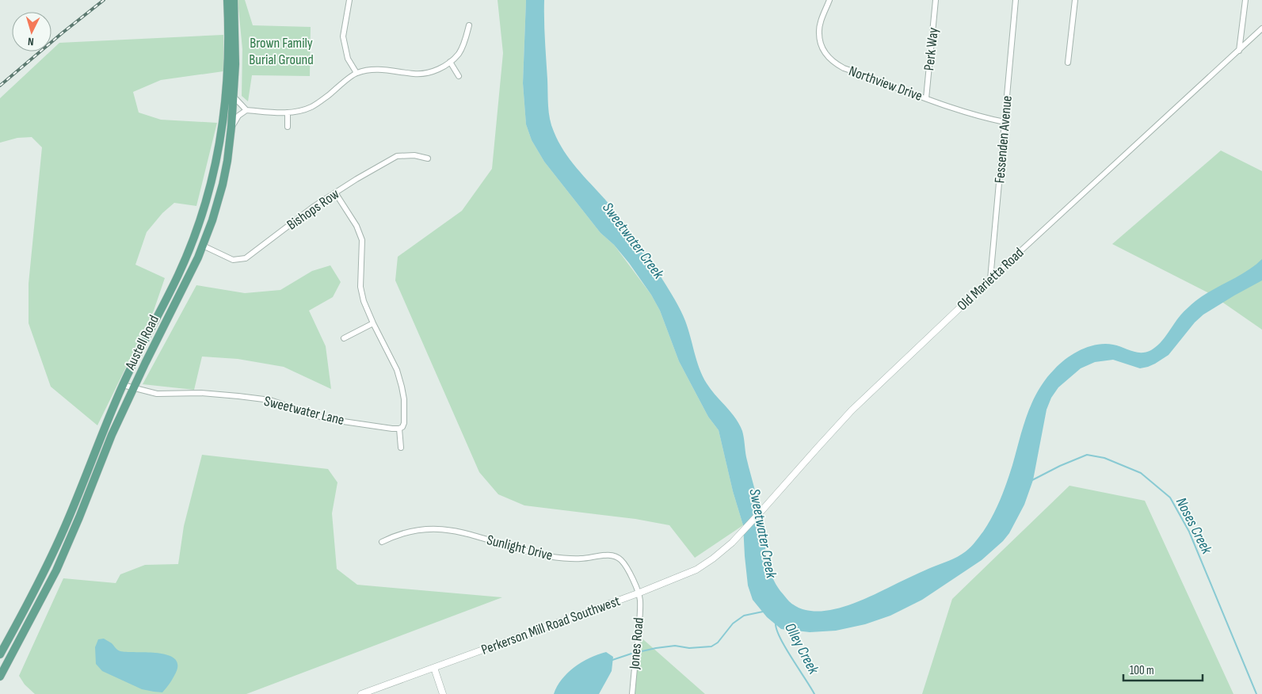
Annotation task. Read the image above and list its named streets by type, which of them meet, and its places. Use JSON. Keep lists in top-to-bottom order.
{
  "streets": {
    "main road": ["Austell Road"],
    "street": [
      "Perk Way",
      "Northview Drive",
      "Fessenden Avenue",
      "Bishops Row",
      "Old Marietta Road",
      "Sweetwater Lane",
      "Sunlight Drive",
      "Perkerson Mill Road Southwest",
      "Jones Road"
    ]
  },
  "crossings": [
    ["Perk Way", "Northview Drive"],
    ["Northview Drive", "Fessenden Avenue"],
    ["Fessenden Avenue", "Old Marietta Road"],
    ["Bishops Row", "Austell Road"],
    ["Old Marietta Road", "Perkerson Mill Road Southwest"],
    ["Austell Road", "Sweetwater Lane"],
    ["Sunlight Drive", "Perkerson Mill Road Southwest"],
    ["Sunlight Drive", "Jones Road"],
    ["Perkerson Mill Road Southwest", "Jones Road"]
  ],
  "water": ["Sweetwater Creek", "Noses Creek", "Olley Creek"],
  "parks": ["Brown Family Burial Ground"],
  "scale_bar": "100 m",
  "north": "bottom"
}
